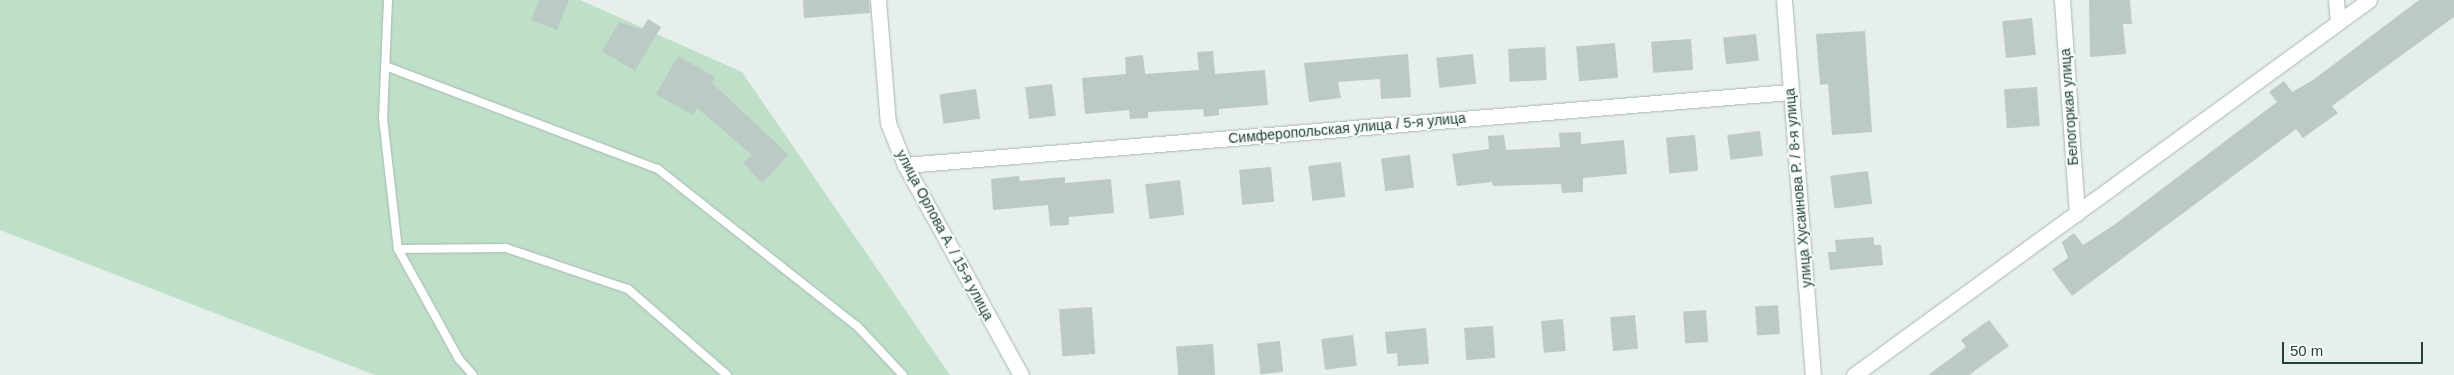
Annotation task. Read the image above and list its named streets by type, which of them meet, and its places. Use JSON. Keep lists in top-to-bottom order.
{
  "streets": {
    "street": [
      "Белогоркая улица",
      "Симферопольская улица / 5-я улица",
      "улица Хусаинова Р. / 8-я улица",
      "улица Орлова А. / 15-я улица"
    ]
  },
  "crossings": [
    ["Симферопольская улица / 5-я улица", "улица Хусаинова Р. / 8-я улица"],
    ["Симферопольская улица / 5-я улица", "улица Орлова А. / 15-я улица"]
  ],
  "scale_bar": "50 m"
}
